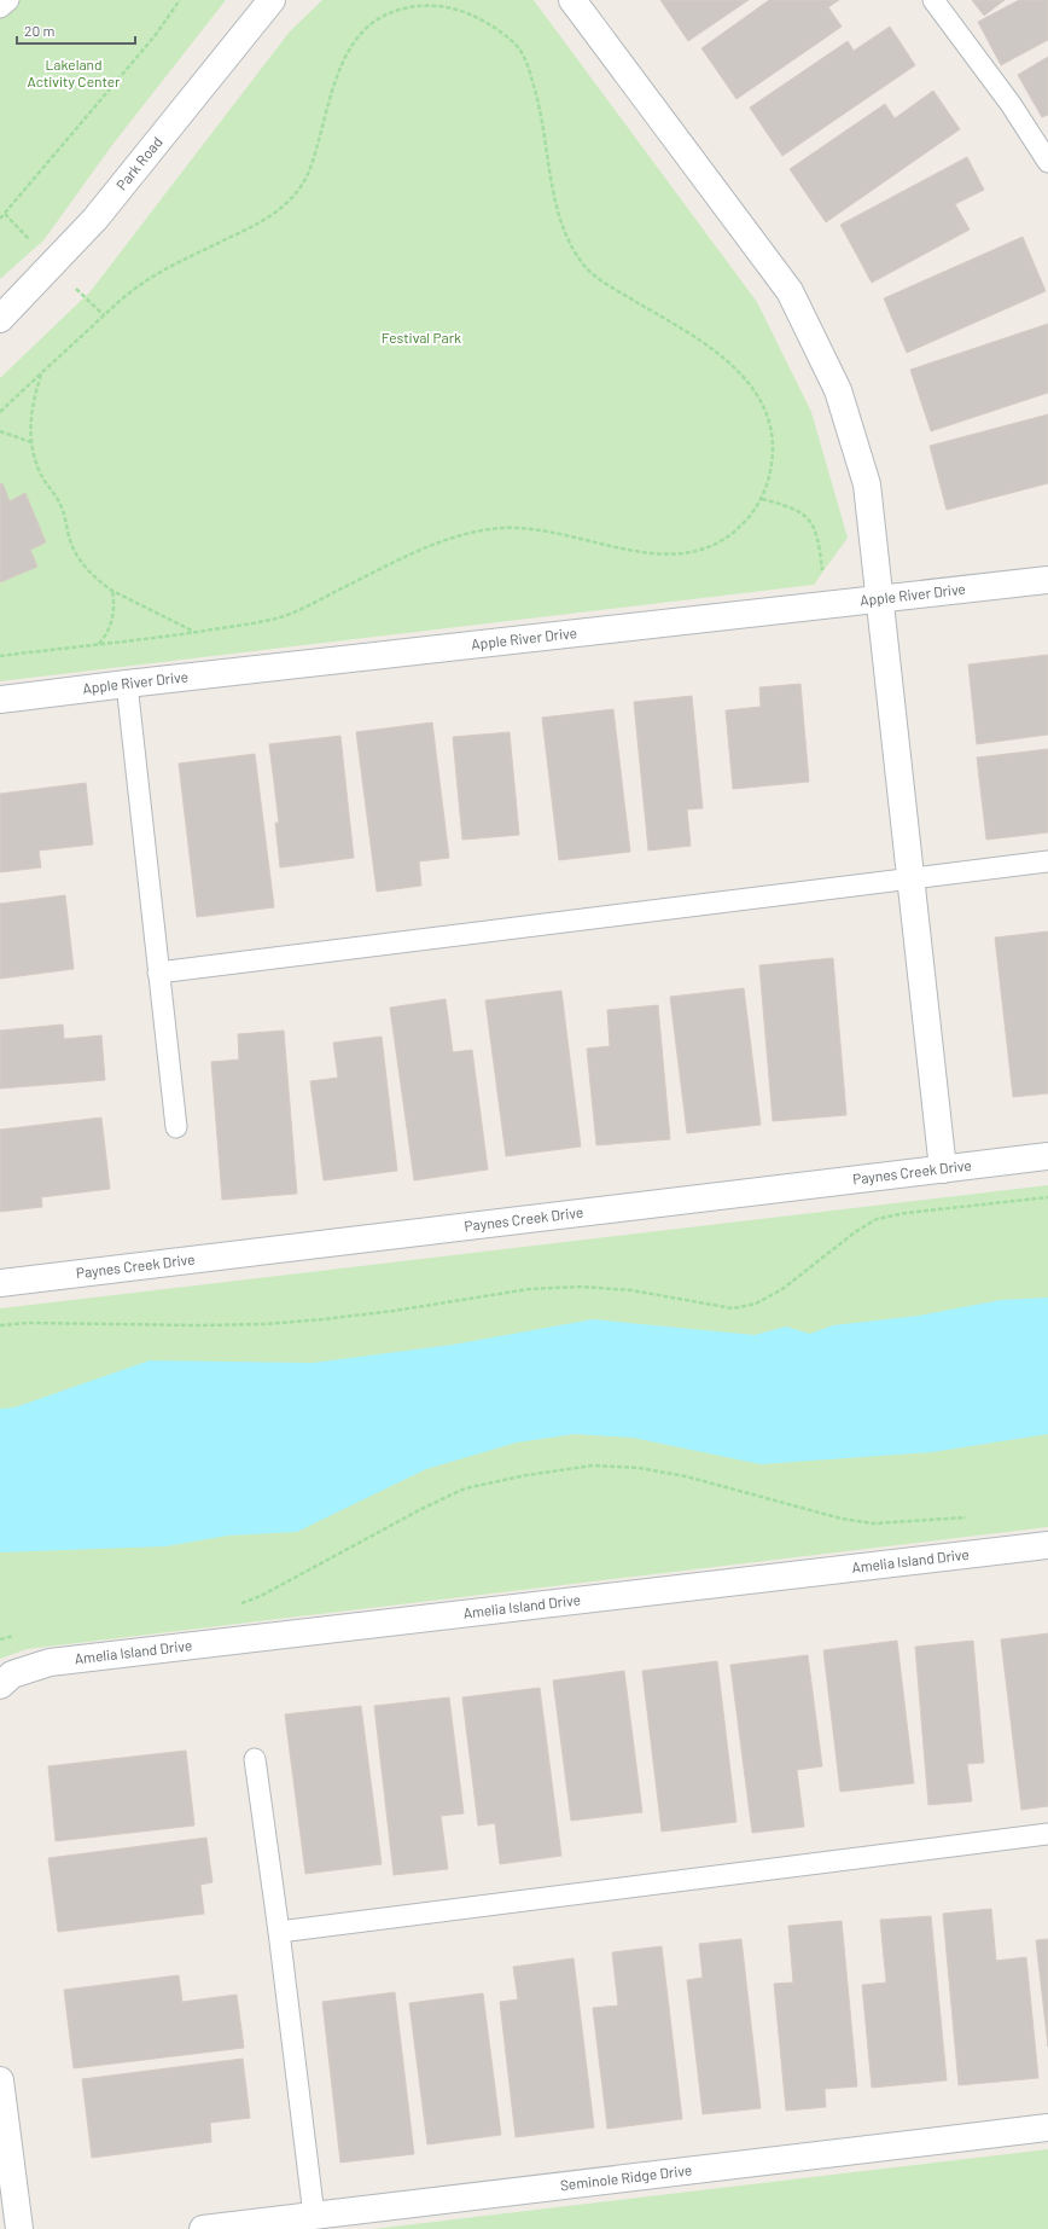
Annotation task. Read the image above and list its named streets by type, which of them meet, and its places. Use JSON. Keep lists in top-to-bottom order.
{
  "streets": {
    "street": [
      "Park Road",
      "Apple River Drive",
      "Paynes Creek Drive",
      "Amelia Island Drive",
      "Seminole Ridge Drive"
    ]
  },
  "parks": ["Lakeland Activity Center", "Festival Park"],
  "scale_bar": "20 m"
}
